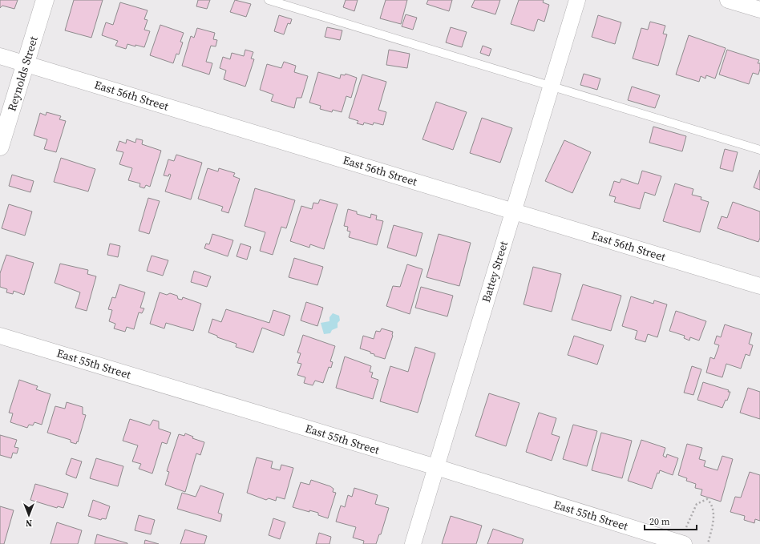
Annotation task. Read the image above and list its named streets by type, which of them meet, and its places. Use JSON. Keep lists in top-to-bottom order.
{
  "streets": {
    "street": [
      "Reynolds Street",
      "East 56th Street",
      "Battey Street",
      "East 55th Street"
    ]
  },
  "crossings": [
    ["Reynolds Street", "East 56th Street"],
    ["East 56th Street", "Battey Street"],
    ["Battey Street", "East 55th Street"]
  ],
  "scale_bar": "20 m",
  "north": "bottom"
}
